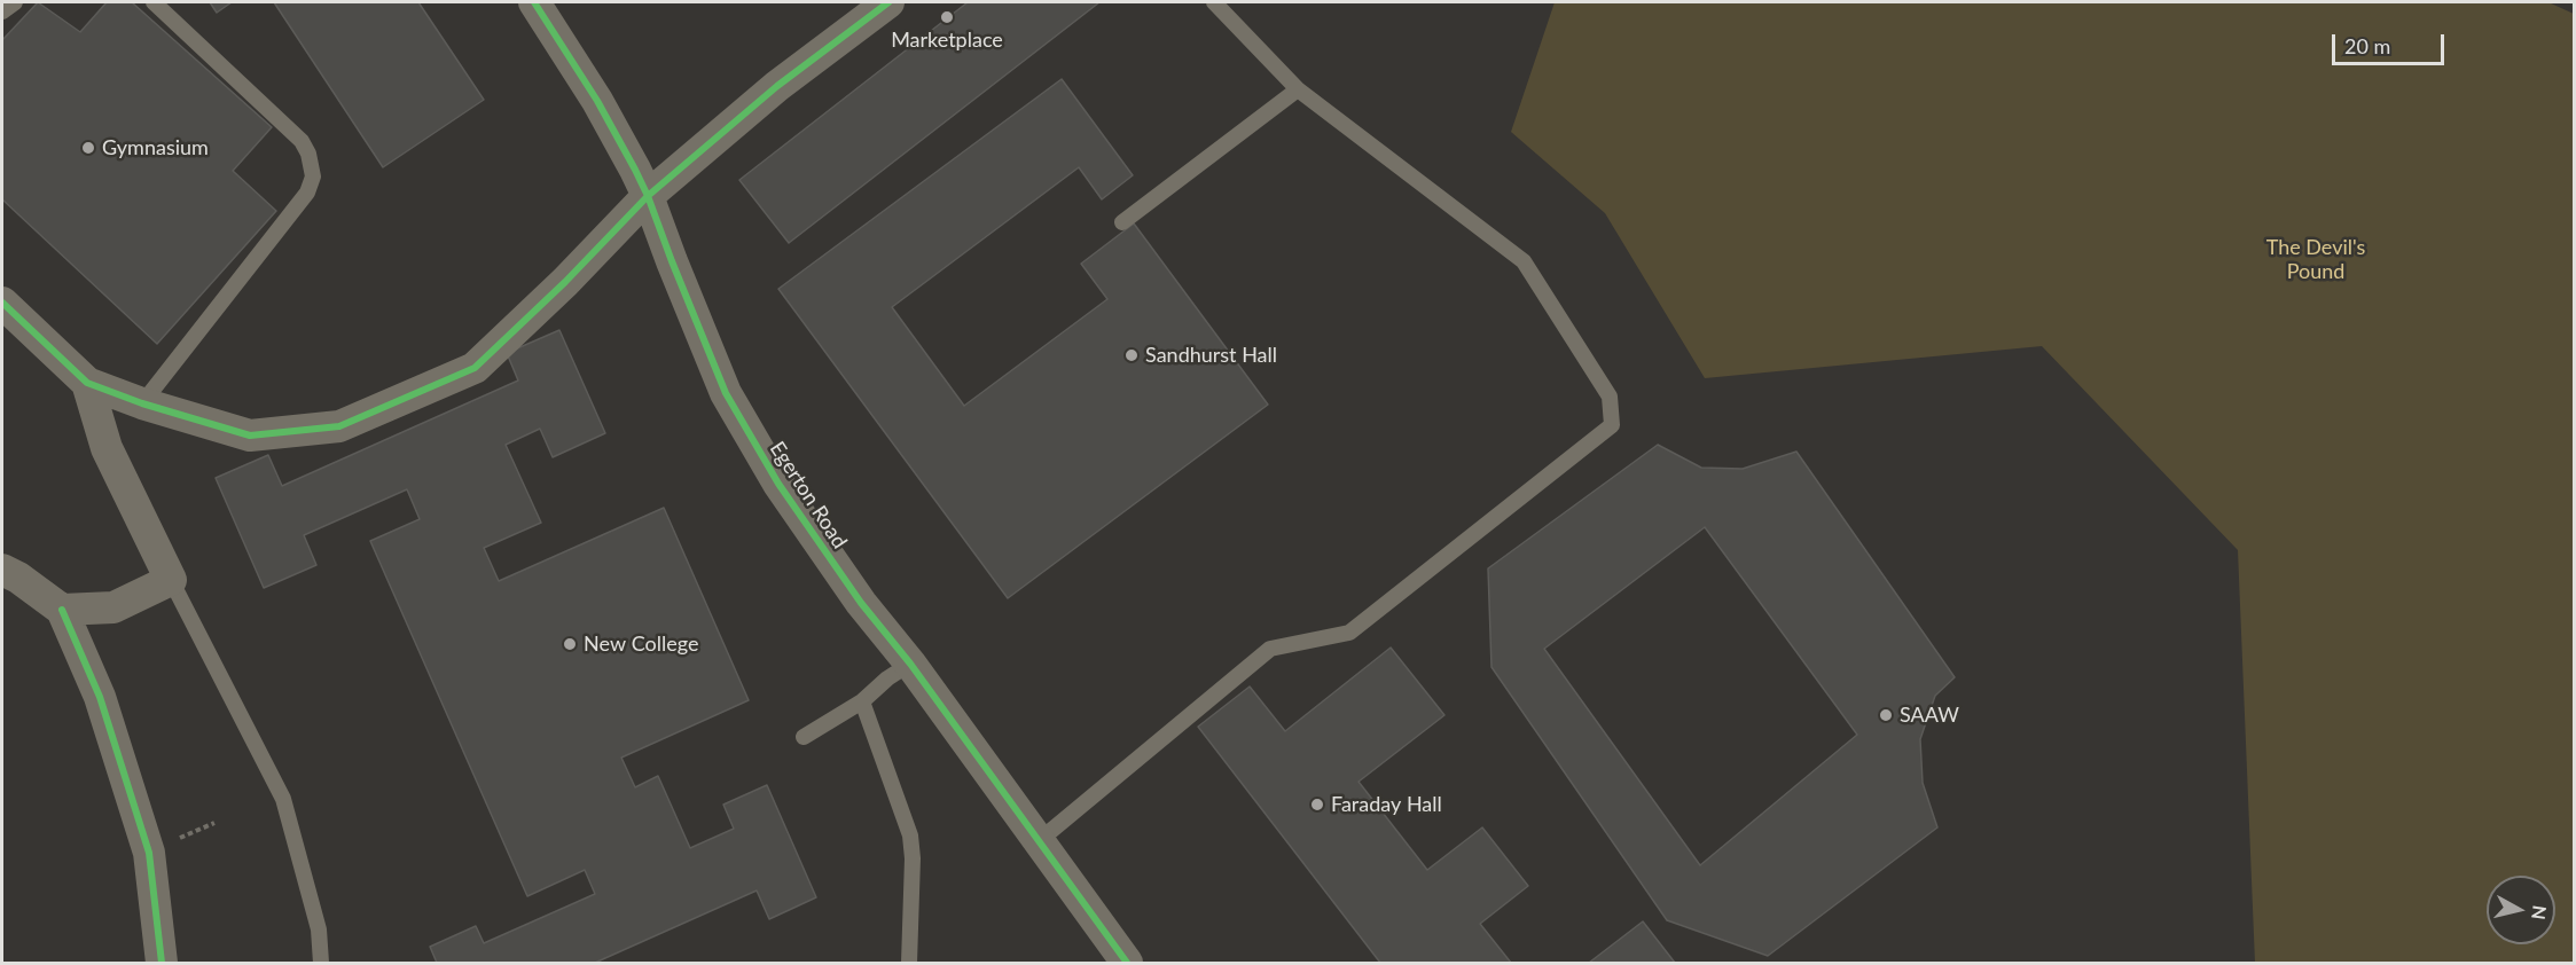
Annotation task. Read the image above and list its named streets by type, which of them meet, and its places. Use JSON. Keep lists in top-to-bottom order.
{
  "streets": {
    "street": ["Egerton Road"]
  },
  "parks": ["The Devil's Pound"],
  "places": [
    "Marketplace",
    "Gymnasium",
    "Sandhurst Hall",
    "New College",
    "SAAW",
    "Faraday Hall"
  ],
  "scale_bar": "20 m",
  "north": "right"
}
